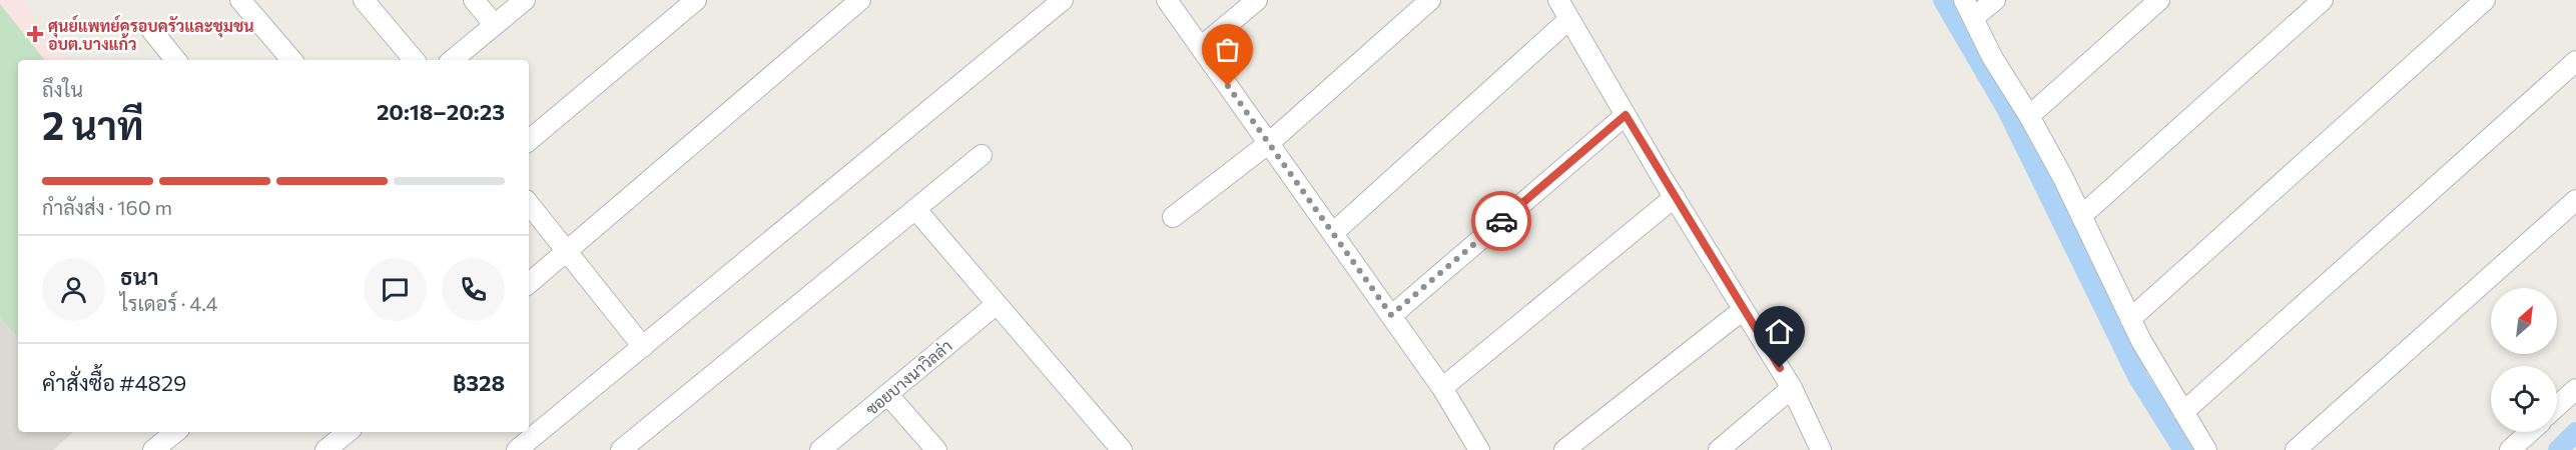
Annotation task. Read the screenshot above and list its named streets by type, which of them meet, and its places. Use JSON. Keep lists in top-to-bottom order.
{
  "streets": {
    "street": ["ซอยบางนาวิลล่า"]
  },
  "places": {
    "health": ["ศุนย์แพทย์ครอบครัวและชุมชน อบต.บางแก้ว"]
  },
  "north": "top right",
  "page": {
    "heading": ["2 นาที", "ถึงใน", "20:18–20:23"],
    "panel": [
      "ธนา",
      "ไรเดอร์ · 4.4",
      "คำสั่งซื้อ #4829",
      "฿328"
    ],
    "bar": "กำลังส่ง · 160 m"
  }
}
